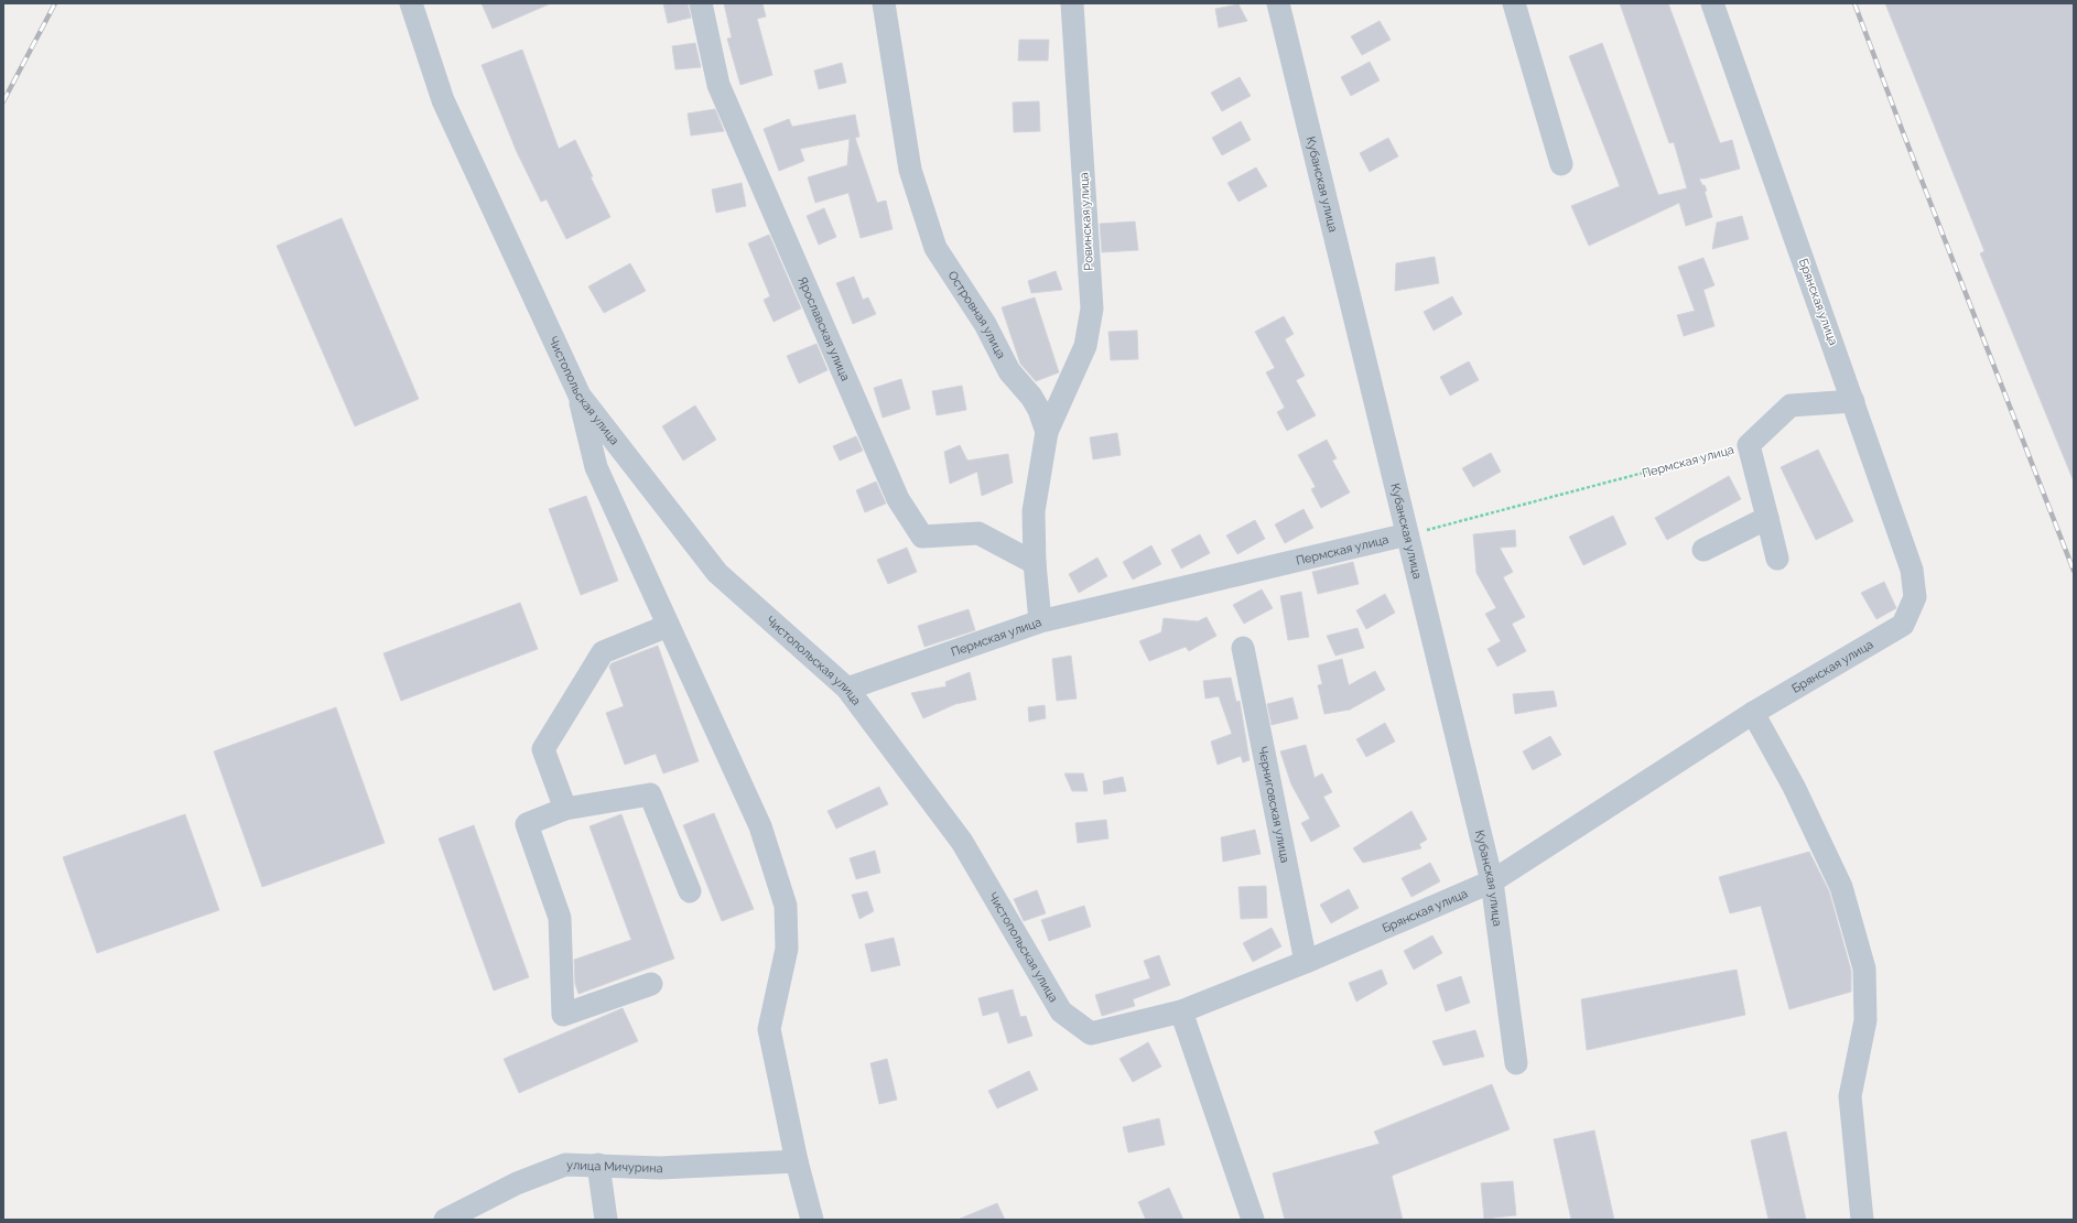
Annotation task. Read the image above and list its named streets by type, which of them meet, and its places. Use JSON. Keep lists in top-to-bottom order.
{
  "streets": {
    "street": [
      "Кубанская улица",
      "Ровинская улица",
      "Брянская улица",
      "Островная улица",
      "Ярославская улица",
      "Чистопольская улица",
      "Пермская улица",
      "Черниговская улица",
      "улица Мичурина"
    ]
  },
  "crossings": [
    ["Кубанская улица", "Брянская улица"],
    ["Кубанская улица", "Пермская улица"],
    ["Ровинская улица", "Островная улица"],
    ["Брянская улица", "Чистопольская улица"],
    ["Брянская улица", "Пермская улица"],
    ["Брянская улица", "Черниговская улица"],
    ["Островная улица", "Ярославская улица"],
    ["Островная улица", "Пермская улица"],
    ["Чистопольская улица", "Пермская улица"]
  ]
}
